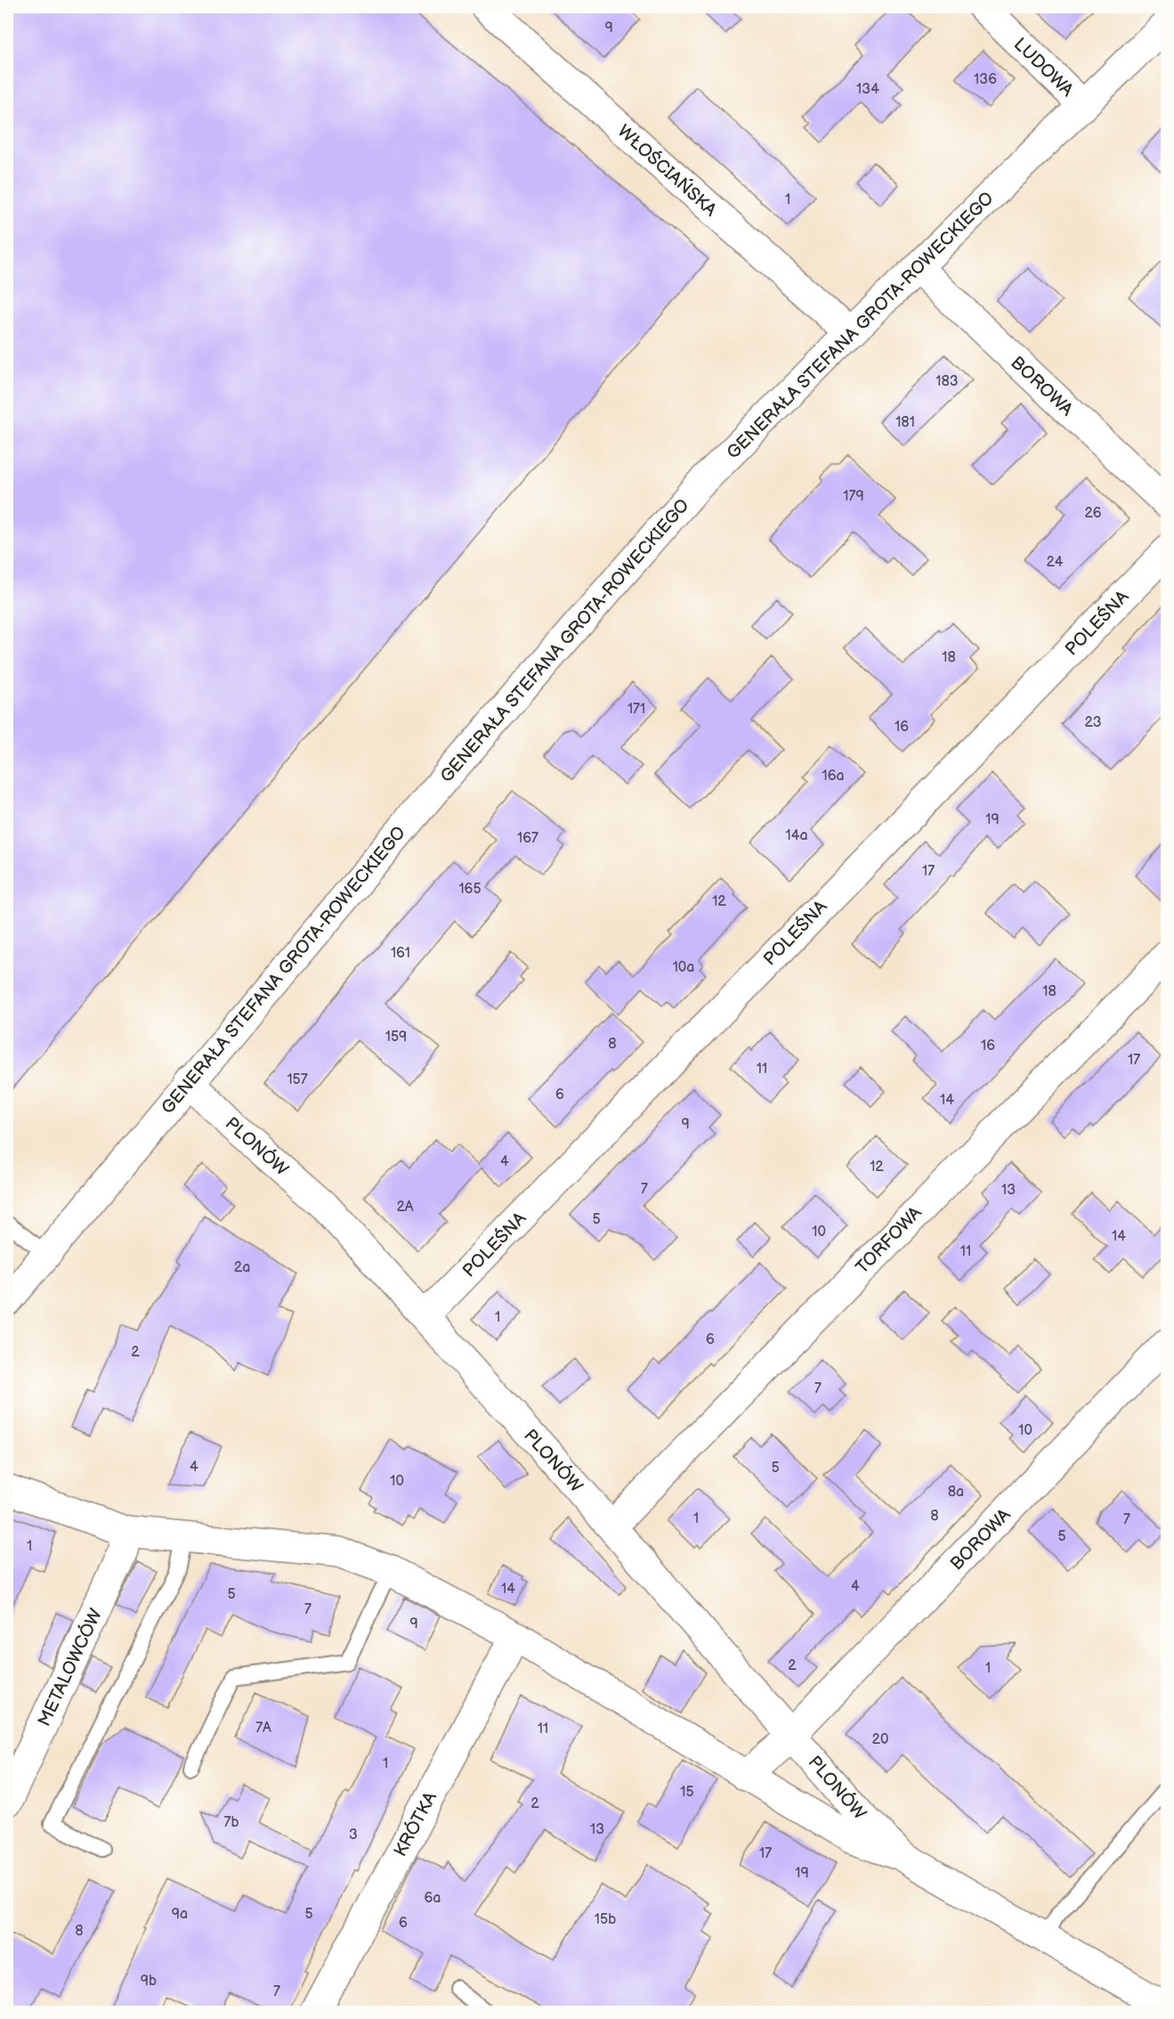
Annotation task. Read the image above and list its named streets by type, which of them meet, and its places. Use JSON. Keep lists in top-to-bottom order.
{
  "streets": {
    "street": [
      "LUDOWA",
      "WŁOŚCIAŃSKA",
      "GENERAŁA STEFANA GROTA-ROWECKIEGO",
      "BOROWA",
      "POLEŚNA",
      "PLONÓW",
      "TORFOWA",
      "METALOWCÓW",
      "KRÓTKA"
    ]
  },
  "crossings": [
    ["LUDOWA", "GENERAŁA STEFANA GROTA-ROWECKIEGO"],
    ["WŁOŚCIAŃSKA", "GENERAŁA STEFANA GROTA-ROWECKIEGO"],
    ["GENERAŁA STEFANA GROTA-ROWECKIEGO", "BOROWA"],
    ["GENERAŁA STEFANA GROTA-ROWECKIEGO", "PLONÓW"],
    ["BOROWA", "PLONÓW"],
    ["POLEŚNA", "PLONÓW"],
    ["PLONÓW", "TORFOWA"],
    ["PLONÓW", "METALOWCÓW"],
    ["PLONÓW", "KRÓTKA"]
  ],
  "house_numbers": [
    "9",
    "136",
    "134",
    "1",
    "183",
    "181",
    "179",
    "26",
    "24",
    "18",
    "171",
    "23",
    "16",
    "16a",
    "19",
    "14a",
    "167",
    "17",
    "165",
    "12",
    "161",
    "10a",
    "18",
    "159",
    "8",
    "16",
    "17",
    "11",
    "157",
    "6",
    "14",
    "9",
    "4",
    "12",
    "7",
    "13",
    "2A",
    "5",
    "10",
    "14",
    "11",
    "2a",
    "1",
    "6",
    "2",
    "7",
    "10",
    "4",
    "5",
    "10",
    "8a",
    "8",
    "1",
    "7",
    "5",
    "1",
    "4",
    "14",
    "5",
    "7",
    "9",
    "2",
    "1",
    "7A",
    "11",
    "20",
    "1",
    "15",
    "2",
    "7b",
    "13",
    "3",
    "17",
    "19",
    "6a",
    "9a",
    "5",
    "15b",
    "6",
    "8",
    "9b",
    "7"
  ]
}
